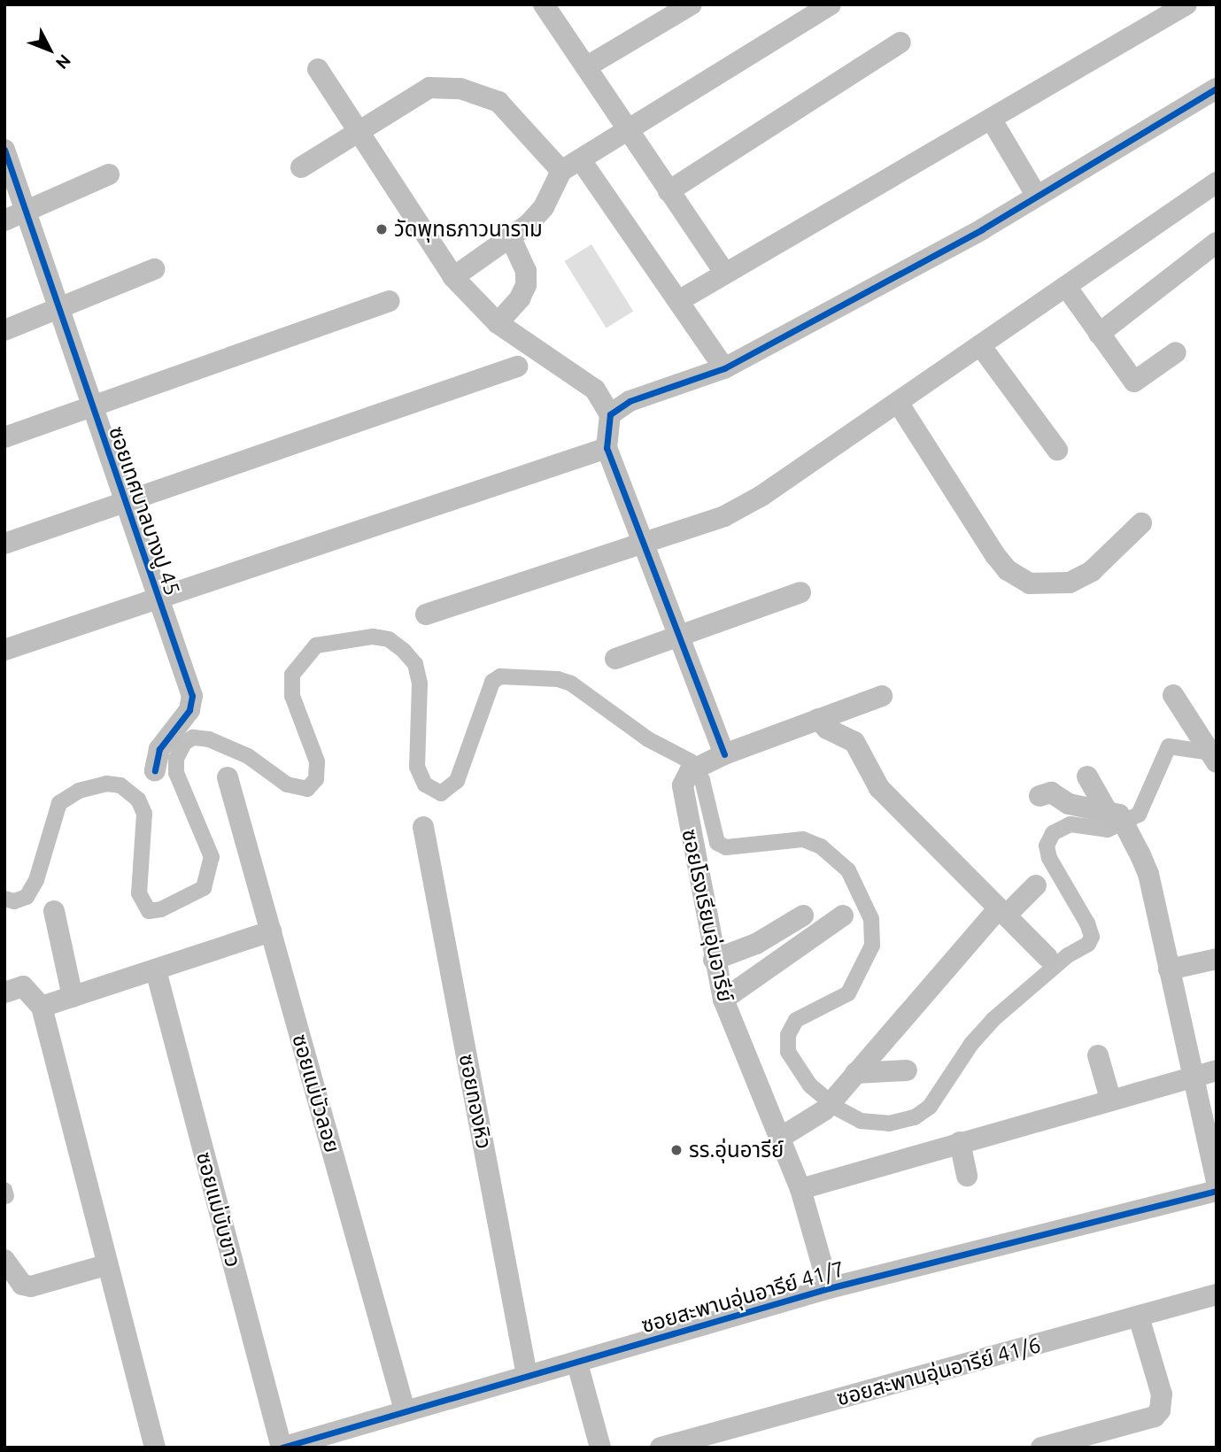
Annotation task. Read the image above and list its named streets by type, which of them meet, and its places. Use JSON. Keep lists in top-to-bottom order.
{
  "streets": {
    "street": [
      "ซอยเทศบาลบางปู 45",
      "ซอยโรงเรียนอุ่นอารีย์",
      "ซอยแม่บัวลอย",
      "ซอยทองหิว",
      "ซอยแม่บับขาว",
      "ซอยสะพานอุ่นอารีย์ 41/7",
      "ซอยสะพานอุ่นอารีย์ 41/6"
    ]
  },
  "crossings": [
    ["ซอยโรงเรียนอุ่นอารีย์", "ซอยสะพานอุ่นอารีย์ 41/7"],
    ["ซอยแม่บัวลอย", "ซอยสะพานอุ่นอารีย์ 41/7"],
    ["ซอยทองหิว", "ซอยสะพานอุ่นอารีย์ 41/7"],
    ["ซอยแม่บับขาว", "ซอยสะพานอุ่นอารีย์ 41/7"]
  ],
  "places": ["วัดพุทธภาวนาราม", "รร.อุ่นอารีย์"],
  "north": "bottom right"
}
